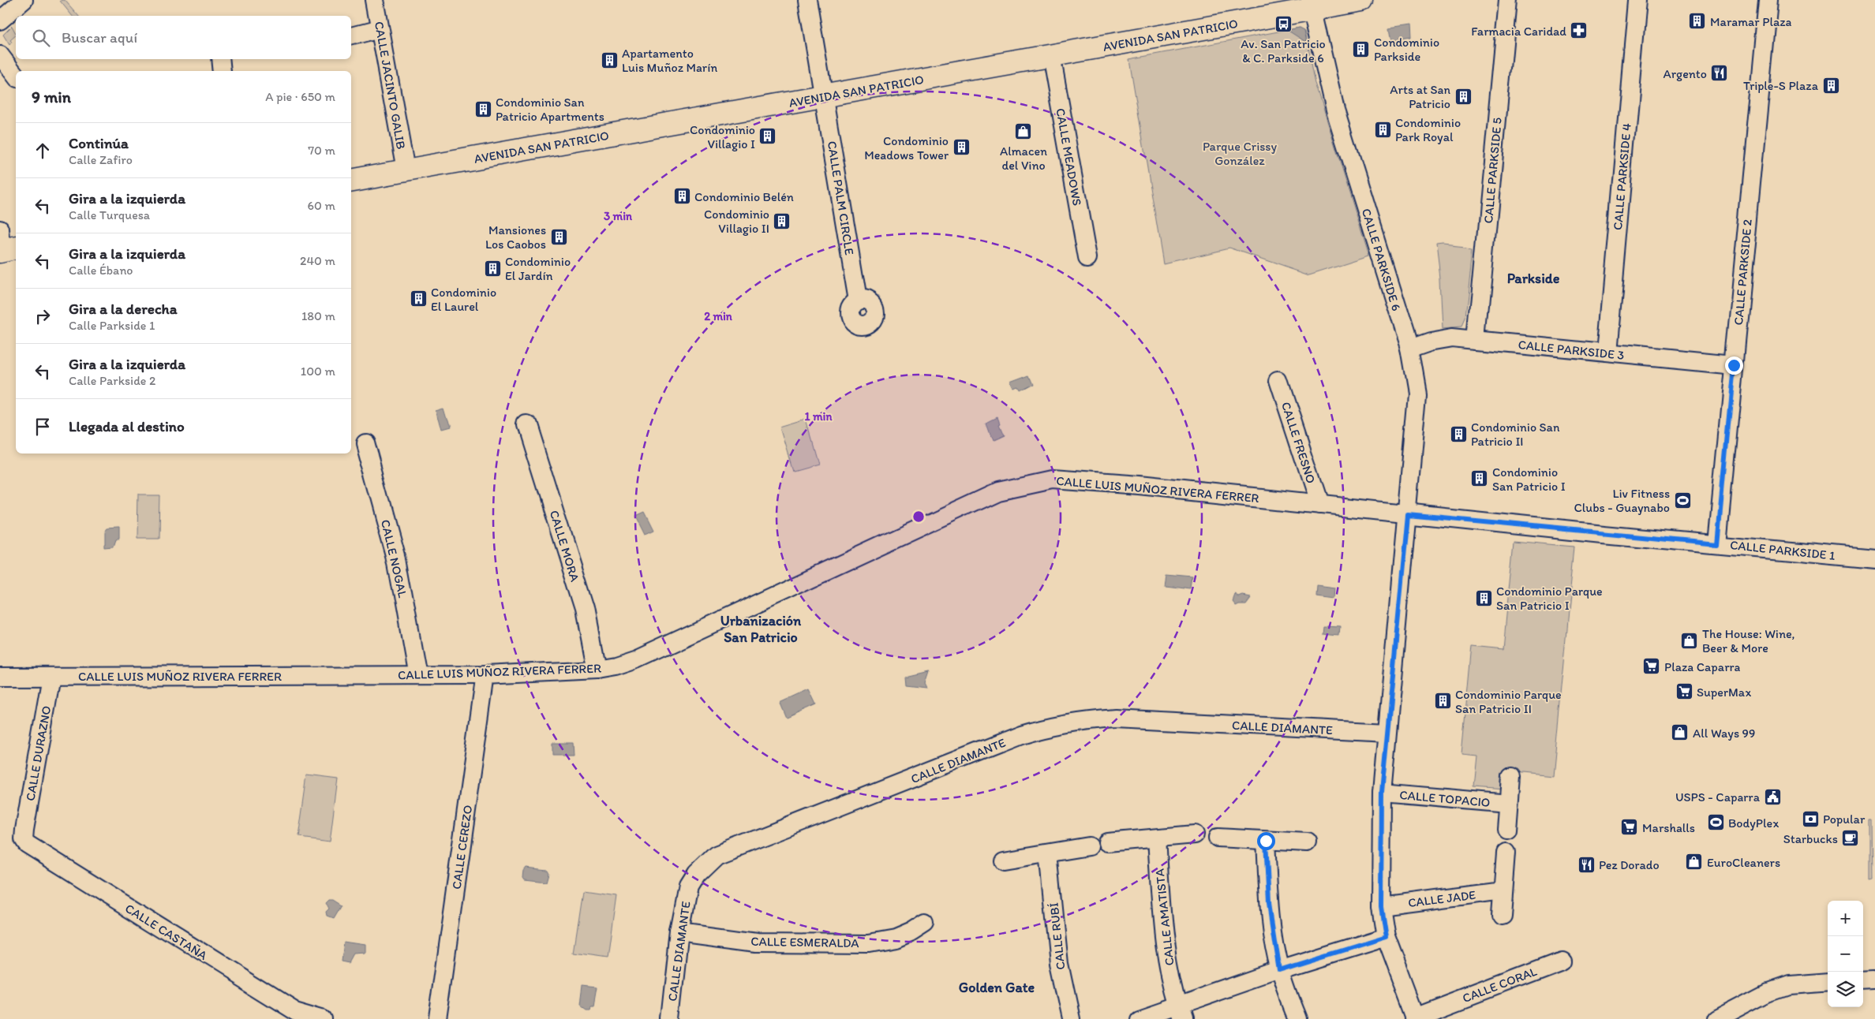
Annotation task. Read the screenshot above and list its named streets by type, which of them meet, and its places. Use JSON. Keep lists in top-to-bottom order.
{
  "streets": {
    "main road": ["AVENIDA SAN PATRICIO"],
    "street": [
      "CALLE JACINTO GALIB",
      "CALLE MEADOWS",
      "CALLE PARKSIDE 5",
      "CALLE PARKSIDE 4",
      "CALLE PALM CIRCLE",
      "CALLE PARKSIDE 6",
      "CALLE PARKSIDE 2",
      "CALLE PARKSIDE 3",
      "CALLE FRESNO",
      "CALLE LUIS MUÑOZ RIVERA FERRER",
      "CALLE MORA",
      "CALLE PARKSIDE 1",
      "CALLE NOGAL",
      "CALLE DIAMANTE",
      "CALLE DURAZNO",
      "CALLE TOPACIO",
      "CALLE CEREZO",
      "CALLE JADE",
      "CALLE AMATISTA",
      "CALLE CASTAÑA",
      "CALLE RUBÍ",
      "CALLE ESMERALDA",
      "CALLE CORAL"
    ]
  },
  "crossings": [
    ["AVENIDA SAN PATRICIO", "CALLE JACINTO GALIB"],
    ["AVENIDA SAN PATRICIO", "CALLE MEADOWS"],
    ["AVENIDA SAN PATRICIO", "CALLE PALM CIRCLE"],
    ["AVENIDA SAN PATRICIO", "CALLE PARKSIDE 6"],
    ["CALLE PARKSIDE 5", "CALLE PARKSIDE 3"],
    ["CALLE PARKSIDE 4", "CALLE PARKSIDE 3"],
    ["CALLE PARKSIDE 6", "CALLE PARKSIDE 3"],
    ["CALLE PARKSIDE 6", "CALLE LUIS MUÑOZ RIVERA FERRER"],
    ["CALLE PARKSIDE 6", "CALLE PARKSIDE 1"],
    ["CALLE PARKSIDE 6", "CALLE DIAMANTE"],
    ["CALLE PARKSIDE 6", "CALLE TOPACIO"],
    ["CALLE PARKSIDE 6", "CALLE JADE"],
    ["CALLE PARKSIDE 6", "CALLE CORAL"],
    ["CALLE PARKSIDE 2", "CALLE PARKSIDE 3"],
    ["CALLE PARKSIDE 2", "CALLE PARKSIDE 1"],
    ["CALLE FRESNO", "CALLE LUIS MUÑOZ RIVERA FERRER"],
    ["CALLE LUIS MUÑOZ RIVERA FERRER", "CALLE MORA"],
    ["CALLE LUIS MUÑOZ RIVERA FERRER", "CALLE PARKSIDE 1"],
    ["CALLE LUIS MUÑOZ RIVERA FERRER", "CALLE NOGAL"],
    ["CALLE LUIS MUÑOZ RIVERA FERRER", "CALLE DURAZNO"],
    ["CALLE LUIS MUÑOZ RIVERA FERRER", "CALLE CEREZO"],
    ["CALLE DIAMANTE", "CALLE ESMERALDA"],
    ["CALLE DURAZNO", "CALLE CASTAÑA"]
  ],
  "districts": ["Parkside", "Urbanización San Patricio", "Golden Gate"],
  "parks": ["Parque Crissy González"],
  "places": {
    "building": [
      "Maramar Plaza",
      "Condominio Parkside",
      "Apartamento Luis Muñoz Marín",
      "Triple-S Plaza",
      "Arts at San Patricio",
      "Condominio San Patricio Apartments",
      "Condominio Park Royal",
      "Condominio Villagio I",
      "Condominio Meadows Tower",
      "Condominio Belén",
      "Condominio Villagio II",
      "Mansiones Los Caobos",
      "Condominio El Jardín",
      "Condominio El Laurel",
      "Condominio San Patricio II",
      "Condominio San Patricio I",
      "Condominio Parque San Patricio I",
      "Condominio Parque San Patricio II"
    ],
    "bus stop": ["Av. San Patricio & C. Parkside 6"],
    "pharmacy": ["Farmacia Caridad"],
    "restaurant": ["Argento", "Pez Dorado"],
    "shop": [
      "Almacen del Vino",
      "The House: Wine, Beer & More",
      "All Ways 99",
      "EuroCleaners"
    ],
    "sports": ["Liv Fitness Clubs - Guaynabo", "BodyPlex"],
    "supermarket": ["Plaza Caparra", "SuperMax", "Marshalls"],
    "public building": ["USPS - Caparra"],
    "bank": ["Popular"],
    "cafe": ["Starbucks"]
  },
  "page": {
    "search": "Buscar aquí",
    "heading": ["9 min", "A pie · 650 m"],
    "list": [
      ["Continúa", "Calle Zafiro", "70 m"],
      ["Gira a la izquierda", "Calle Turquesa", "60 m"],
      ["Gira a la izquierda", "Calle Ébano", "240 m"],
      ["Gira a la derecha", "Calle Parkside 1", "180 m"],
      ["Gira a la izquierda", "Calle Parkside 2", "100 m"],
      "Llegada al destino"
    ],
    "map_buttons": ["+", "−"]
  },
  "rings": ["3 min", "2 min", "1 min"]
}
